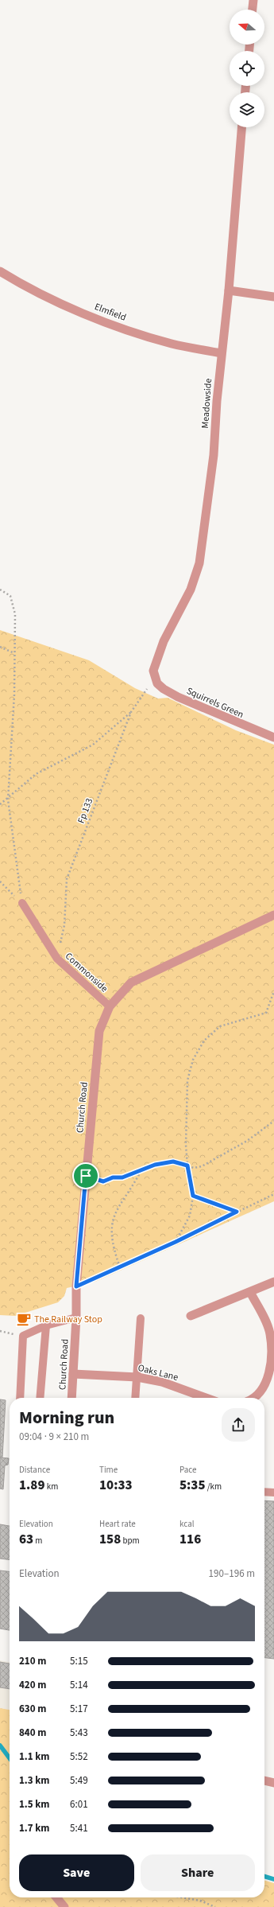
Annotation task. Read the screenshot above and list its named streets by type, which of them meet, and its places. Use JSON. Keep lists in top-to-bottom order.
{
  "streets": {
    "street": [
      "Elmfield",
      "Meadowside",
      "Squirrels Green",
      "Church Road",
      "Oaks Lane"
    ],
    "lane": ["Commonside"],
    "path": ["Fp 133"]
  },
  "crossings": [
    ["Elmfield", "Meadowside"],
    ["Meadowside", "Squirrels Green"],
    ["Meadowside", "Fp 133"],
    ["Squirrels Green", "Fp 133"],
    ["Fp 133", "Commonside"],
    ["Commonside", "Church Road"],
    ["Church Road", "Oaks Lane"]
  ],
  "places": {
    "cafe": ["The Railway Stop"]
  },
  "north": "left",
  "page": {
    "heading": ["Morning run", "09:04 · 9 × 210 m"],
    "stats": [
      ["Distance", "1.89 km"],
      ["Time", "10:33"],
      ["Pace", "5:35 /km"],
      ["Elevation", "63 m"],
      ["Heart rate", "158 bpm"],
      ["kcal", "116"]
    ],
    "chart": ["Elevation", "190–196 m"],
    "list": [
      {
        "name": "210 m",
        "note": "5:15"
      },
      {
        "name": "420 m",
        "note": "5:14"
      },
      {
        "name": "630 m",
        "note": "5:17"
      },
      {
        "name": "840 m",
        "note": "5:43"
      },
      {
        "name": "1.1 km",
        "note": "5:52"
      },
      {
        "name": "1.3 km",
        "note": "5:49"
      },
      {
        "name": "1.5 km",
        "note": "6:01"
      },
      {
        "name": "1.7 km",
        "note": "5:41"
      }
    ],
    "buttons": ["Save", "Share"]
  }
}
